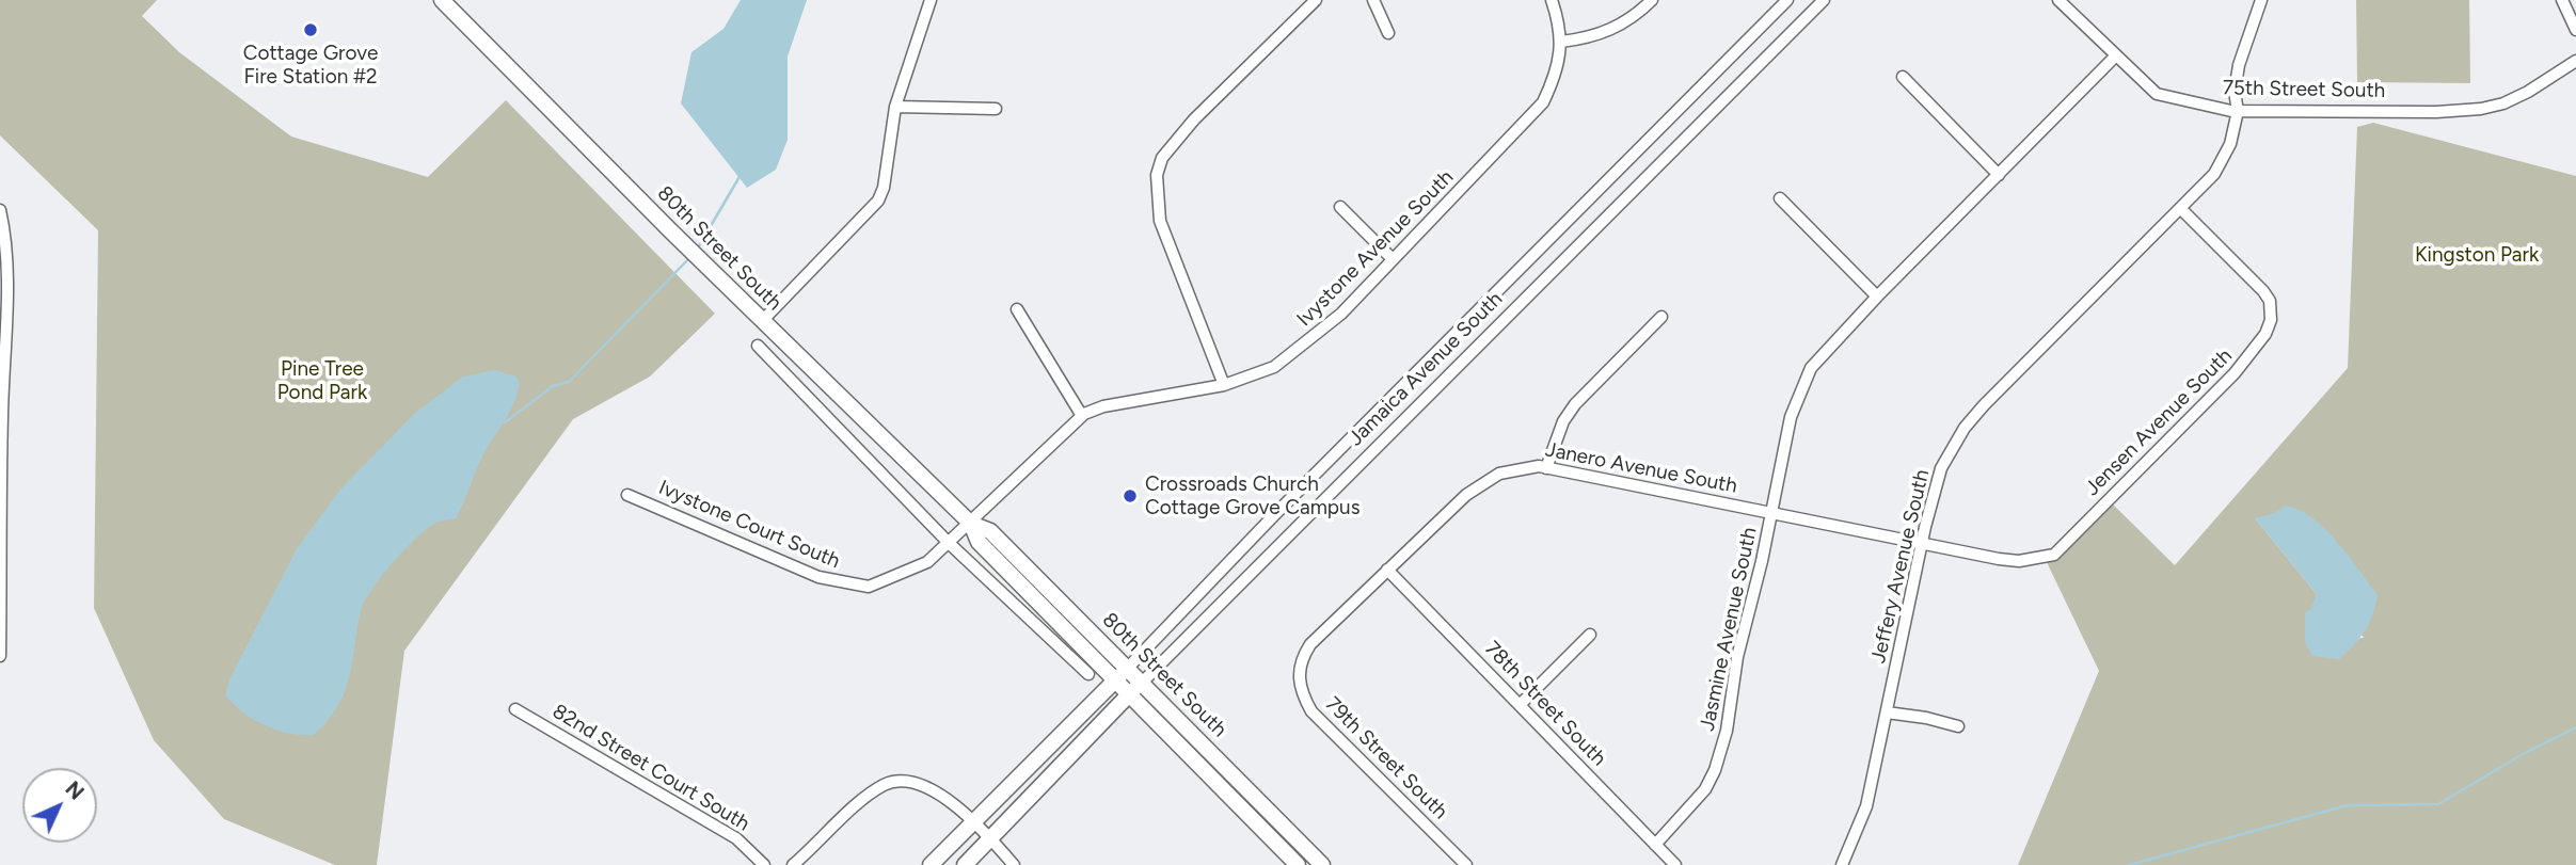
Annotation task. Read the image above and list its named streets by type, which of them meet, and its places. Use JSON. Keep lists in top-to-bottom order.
{
  "streets": {
    "main road": ["80th Street South", "Jamaica Avenue South"],
    "street": [
      "75th Street South",
      "Ivystone Avenue South",
      "Jensen Avenue South",
      "Janero Avenue South",
      "Ivystone Court South",
      "Jeffery Avenue South",
      "Jasmine Avenue South",
      "78th Street South",
      "79th Street South",
      "82nd Street Court South"
    ]
  },
  "crossings": [
    ["75th Street South", "Jeffery Avenue South"],
    ["75th Street South", "Jasmine Avenue South"],
    ["80th Street South", "Ivystone Avenue South"],
    ["80th Street South", "Jamaica Avenue South"],
    ["80th Street South", "Ivystone Court South"],
    ["Ivystone Avenue South", "Ivystone Court South"],
    ["Jensen Avenue South", "Janero Avenue South"],
    ["Jensen Avenue South", "Jeffery Avenue South"],
    ["Janero Avenue South", "Jeffery Avenue South"],
    ["Janero Avenue South", "Jasmine Avenue South"],
    ["Janero Avenue South", "78th Street South"],
    ["Janero Avenue South", "79th Street South"],
    ["Jasmine Avenue South", "78th Street South"]
  ],
  "parks": ["Kingston Park", "Pine Tree Pond Park"],
  "places": ["Cottage Grove Fire Station #2", "Crossroads Church Cottage Grove Campus"],
  "north": "top right"
}
